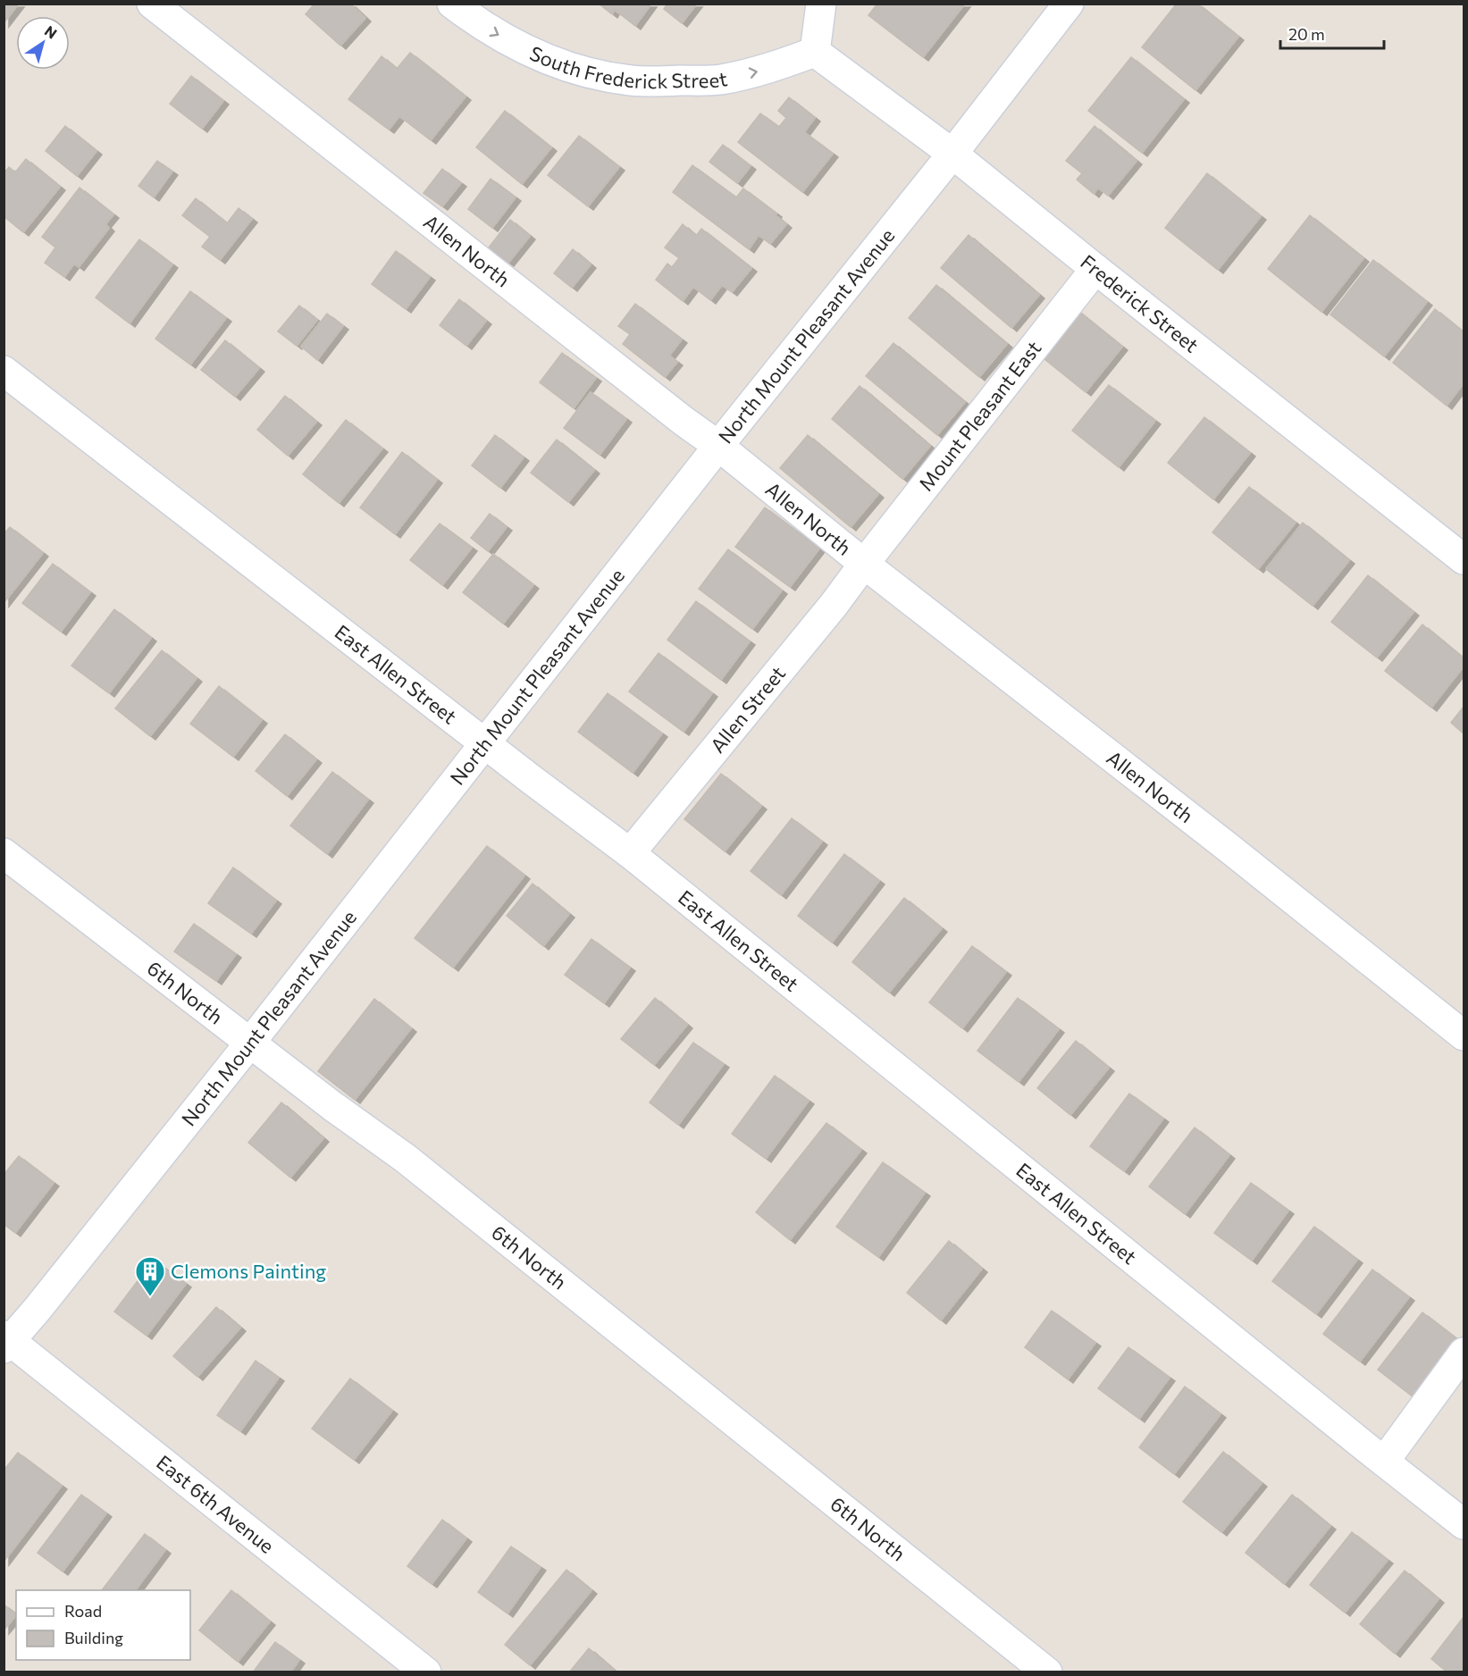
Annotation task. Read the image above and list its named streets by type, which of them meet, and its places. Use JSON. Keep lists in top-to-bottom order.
{
  "streets": {
    "street": [
      "South Frederick Street",
      "Allen North",
      "Frederick Street",
      "North Mount Pleasant Avenue",
      "Mount Pleasant East",
      "East Allen Street",
      "Allen Street",
      "6th North",
      "East 6th Avenue"
    ]
  },
  "crossings": [
    ["South Frederick Street", "Frederick Street"],
    ["Allen North", "North Mount Pleasant Avenue"],
    ["Allen North", "Mount Pleasant East"],
    ["Allen North", "Allen Street"],
    ["Frederick Street", "North Mount Pleasant Avenue"],
    ["Frederick Street", "Mount Pleasant East"],
    ["North Mount Pleasant Avenue", "East Allen Street"],
    ["North Mount Pleasant Avenue", "6th North"],
    ["North Mount Pleasant Avenue", "East 6th Avenue"],
    ["Mount Pleasant East", "Allen Street"],
    ["East Allen Street", "Allen Street"]
  ],
  "one_way": ["South Frederick Street"],
  "places": {
    "building": ["Clemons Painting"]
  },
  "legend": ["Road", "Building"],
  "scale_bar": "20 m",
  "north": "top right"
}
